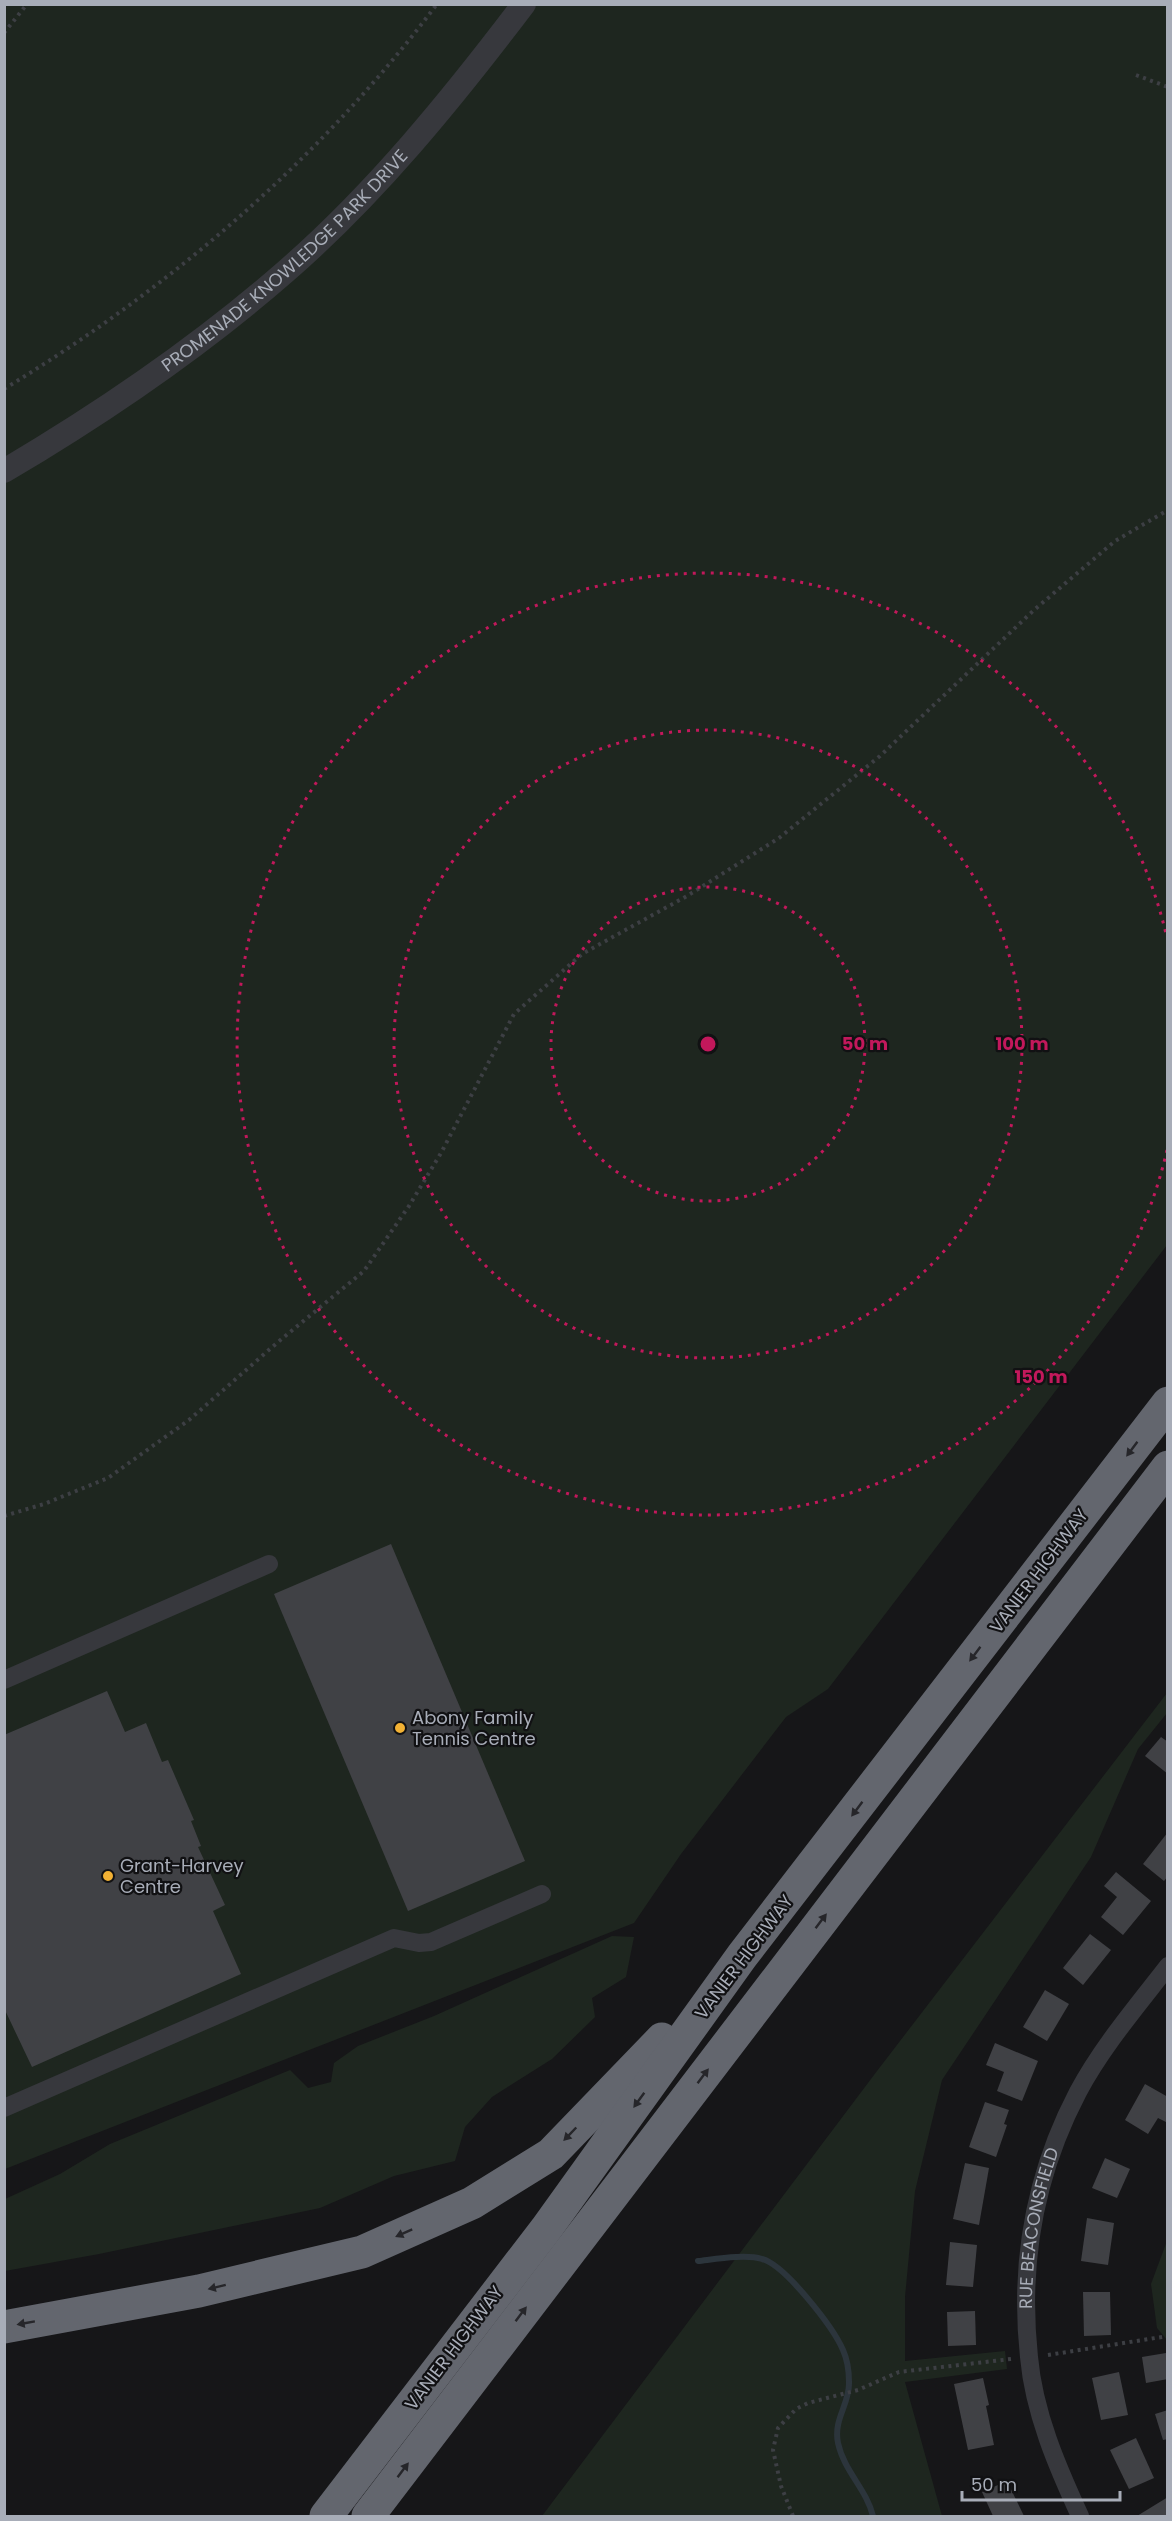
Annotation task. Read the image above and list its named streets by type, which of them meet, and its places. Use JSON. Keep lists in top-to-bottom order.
{
  "streets": {
    "highway": ["VANIER HIGHWAY"],
    "street": ["PROMENADE KNOWLEDGE PARK DRIVE", "RUE BEACONSFIELD"]
  },
  "places": ["Abony Family Tennis Centre", "Grant-Harvey Centre"],
  "scale_bar": "50 m",
  "rings": ["50 m", "100 m", "150 m"]
}
